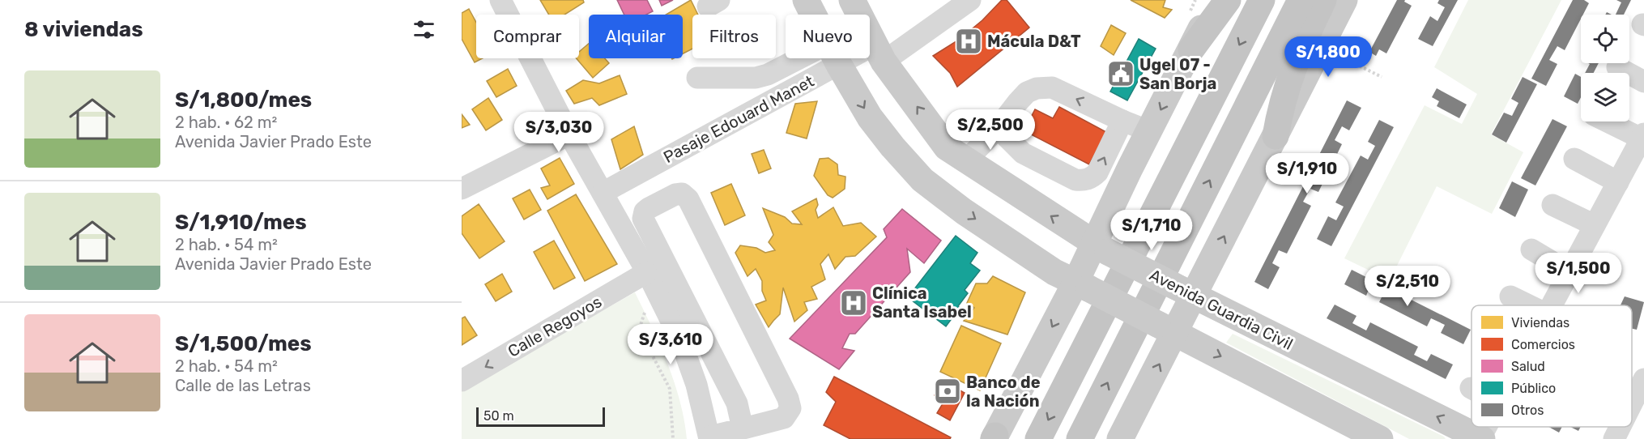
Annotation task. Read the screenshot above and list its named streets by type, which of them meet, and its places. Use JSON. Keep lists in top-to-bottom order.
{
  "streets": {
    "main road": ["Avenida Guardia Civil"],
    "street": ["Pasaje Edouard Manet", "Calle Regoyos"]
  },
  "crossings": [
    ["Pasaje Edouard Manet", "Avenida Guardia Civil"]
  ],
  "places": {
    "hospital": ["Mácula D&T", "Clínica Santa Isabel"],
    "public building": ["Ugel 07 - San Borja"],
    "bank": ["Banco de la Nación"]
  },
  "legend": [
    "Viviendas",
    "Comercios",
    "Salud",
    "Público",
    "Otros"
  ],
  "scale_bar": "50 m",
  "page": {
    "heading": "8 viviendas",
    "chip": [
      "Comprar",
      "Alquilar",
      "Filtros",
      "Nuevo"
    ],
    "price": [
      "S/1,800",
      "S/2,500",
      "S/3,030",
      "S/1,910",
      "S/1,710",
      "S/1,500",
      "S/2,510",
      "S/3,610"
    ],
    "list": [
      {
        "name": "S/1,800/mes",
        "note": "2 hab. · 62 m² · Avenida Javier Prado Este"
      },
      {
        "name": "S/1,910/mes",
        "note": "2 hab. · 54 m² · Avenida Javier Prado Este"
      },
      {
        "name": "S/1,500/mes",
        "note": "2 hab. · 54 m² · Calle de las Letras"
      }
    ],
    "scale": "50 m"
  }
}
